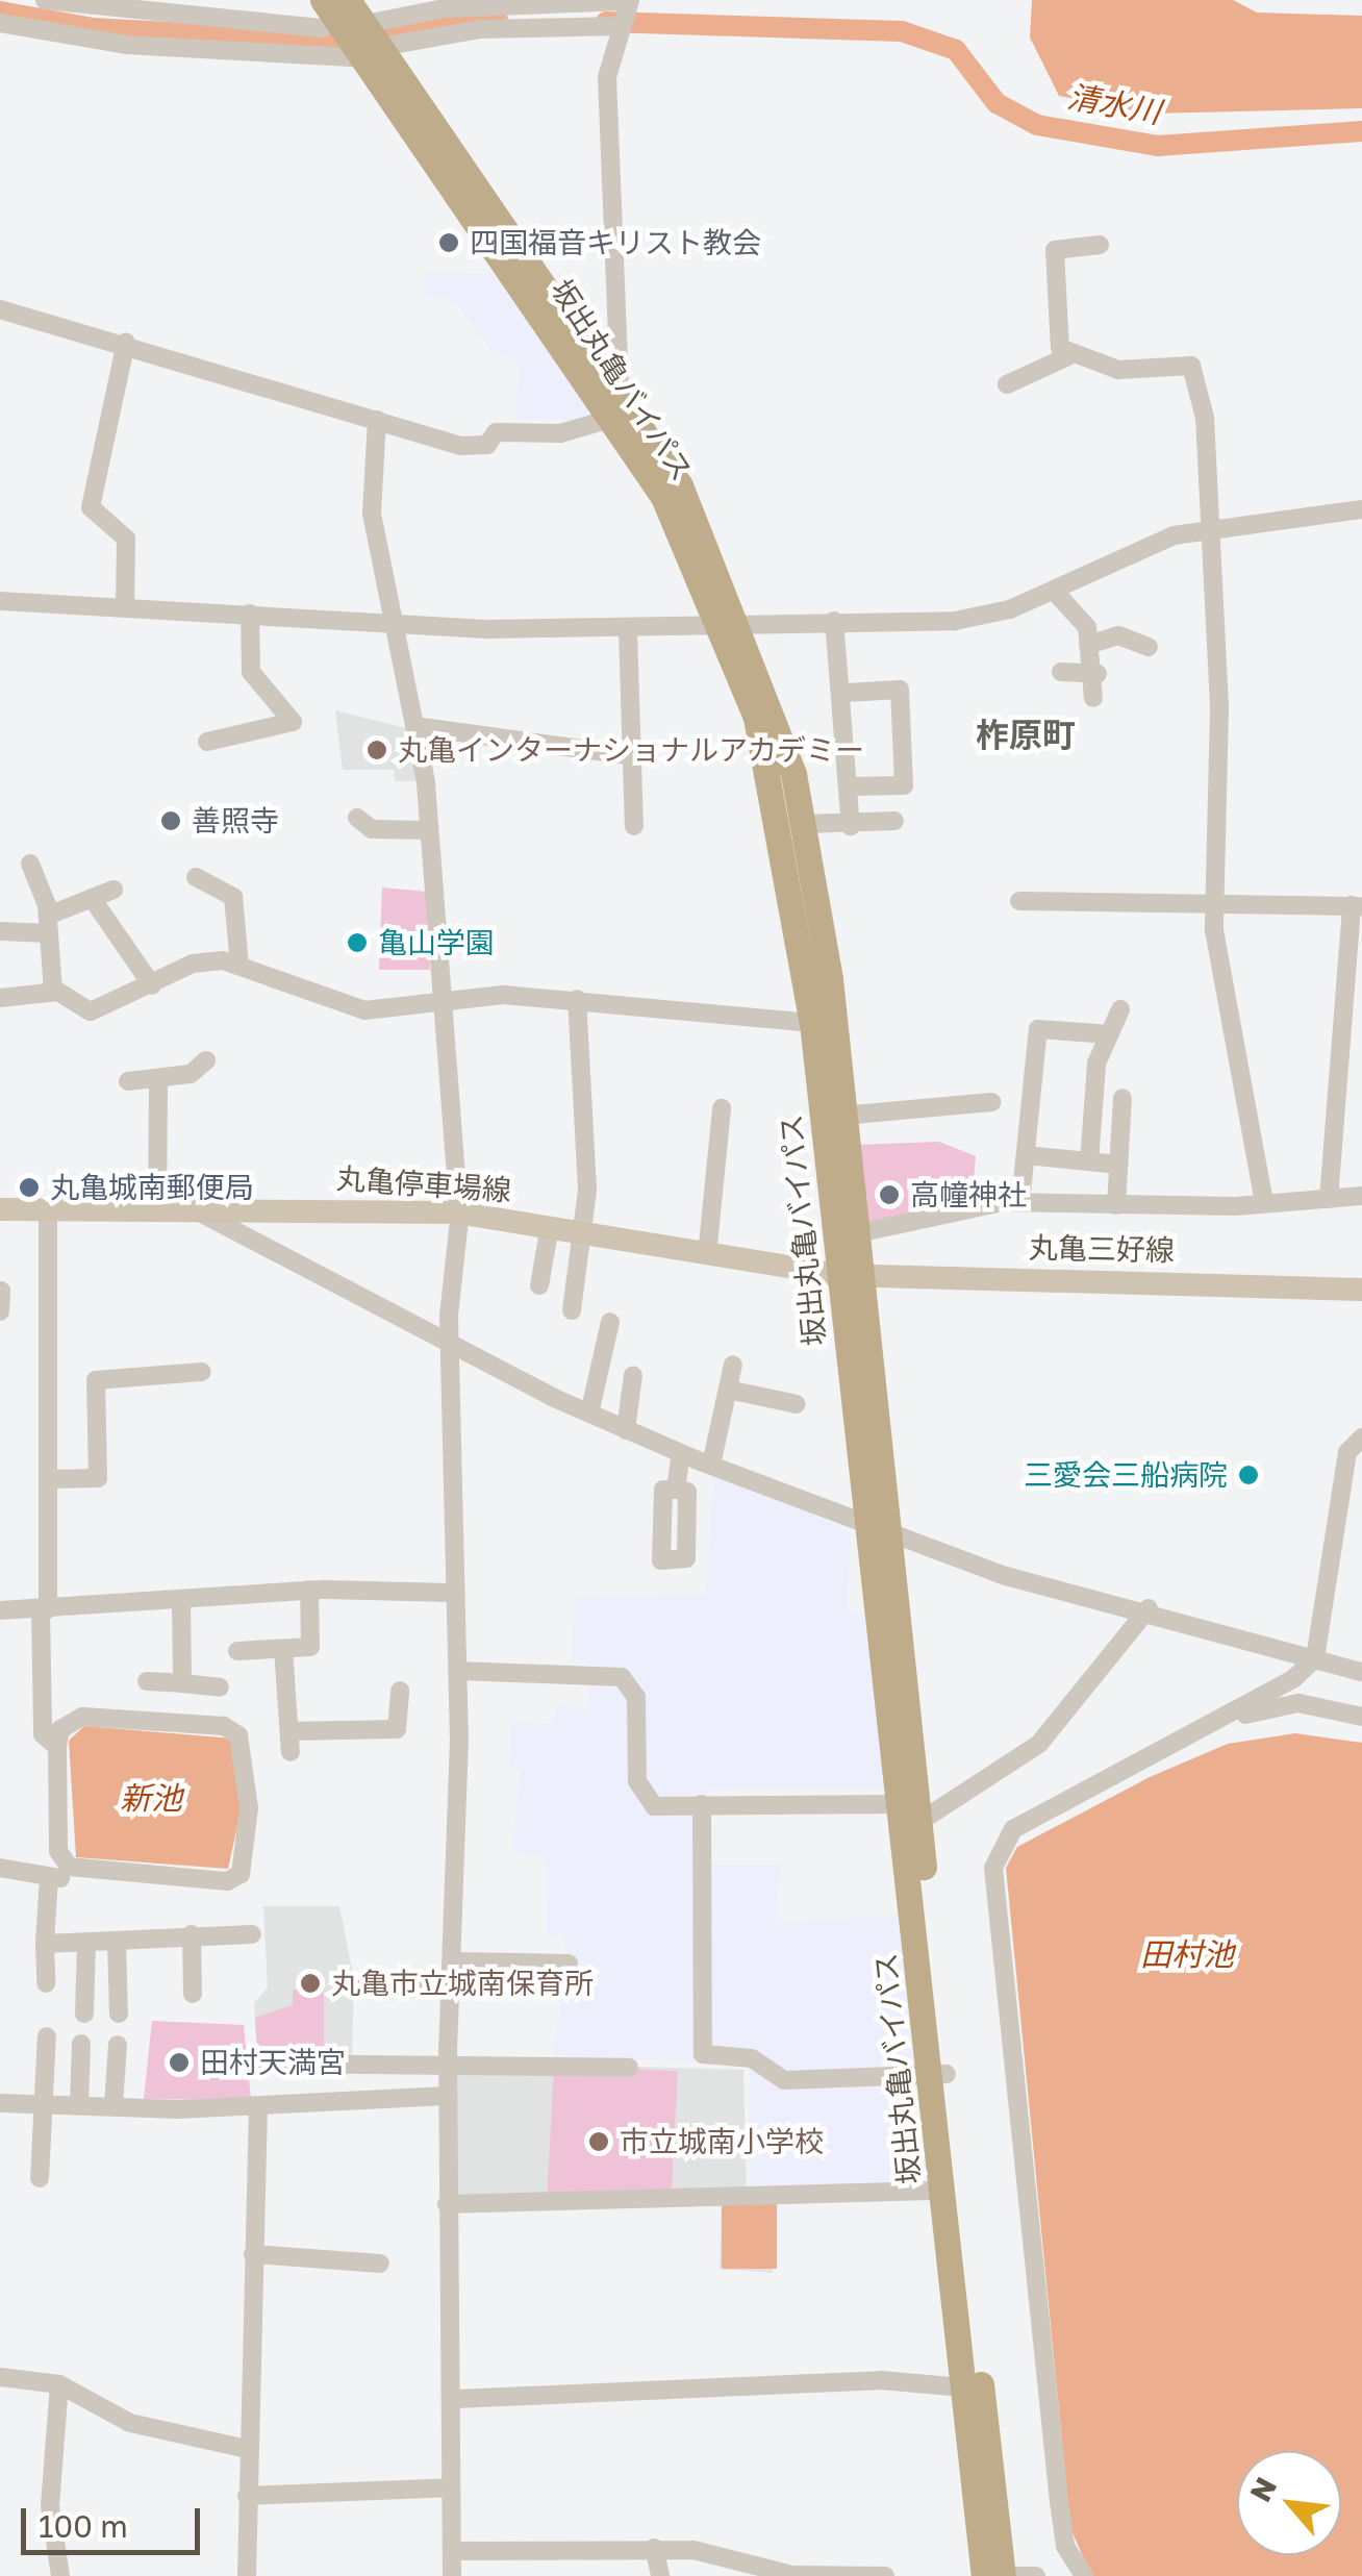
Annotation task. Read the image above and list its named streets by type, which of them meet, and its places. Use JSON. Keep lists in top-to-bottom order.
{
  "streets": {
    "highway": ["坂出丸亀バイパス"],
    "main road": ["丸亀停車場線", "丸亀三好線"]
  },
  "crossings": [
    ["坂出丸亀バイパス", "丸亀停車場線"],
    ["坂出丸亀バイパス", "丸亀三好線"],
    ["丸亀停車場線", "丸亀三好線"]
  ],
  "districts": ["柞原町"],
  "water": ["清水川", "新池", "田村池"],
  "places": [
    "四国福音キリスト教会",
    "丸亀インターナショナルアカデミー",
    "善照寺",
    "亀山学園",
    "丸亀城南郵便局",
    "高幢神社",
    "三愛会三船病院",
    "丸亀市立城南保育所",
    "田村天満宮",
    "市立城南小学校"
  ],
  "scale_bar": "100 m",
  "north": "top left"
}
